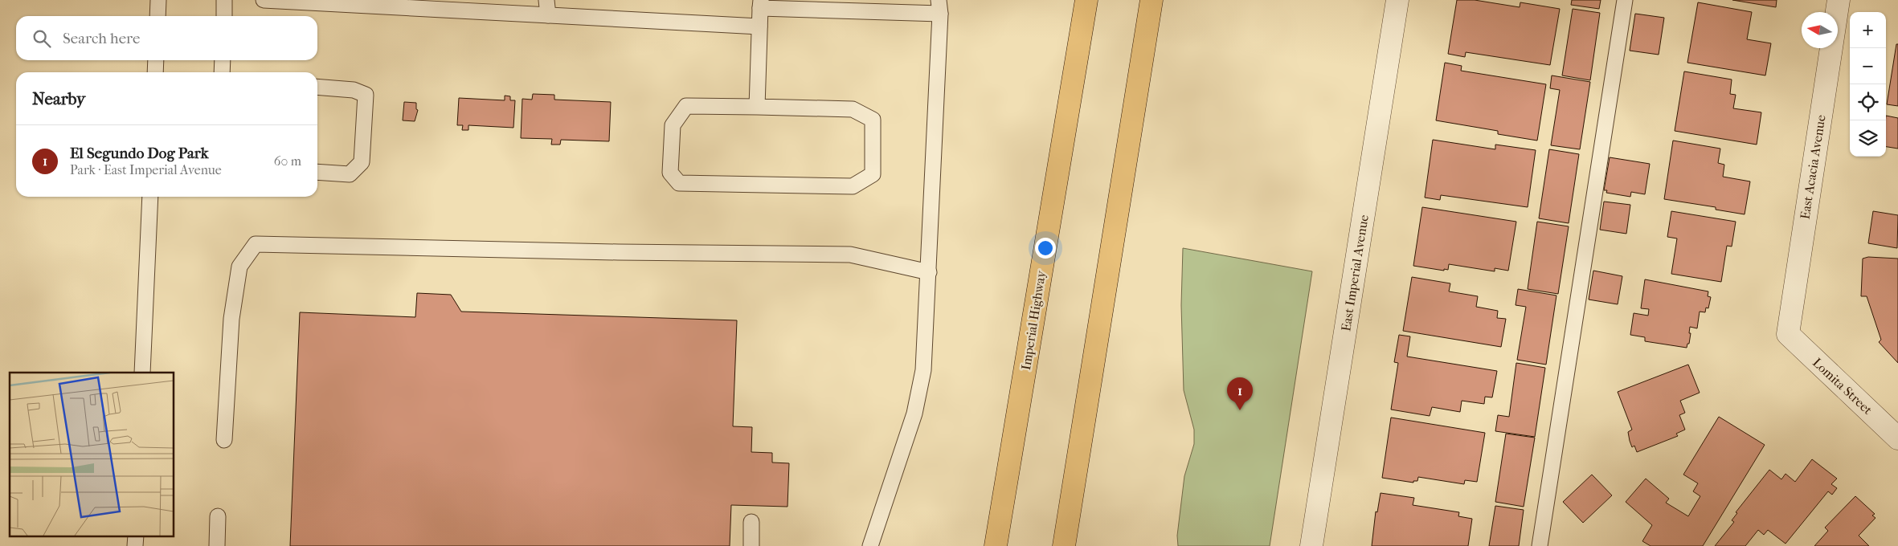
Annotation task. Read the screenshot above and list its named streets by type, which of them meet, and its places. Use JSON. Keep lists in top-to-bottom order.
{
  "streets": {
    "main road": ["Imperial Highway"],
    "street": ["East Acacia Avenue", "East Imperial Avenue", "Lomita Street"]
  },
  "crossings": [
    ["East Acacia Avenue", "Lomita Street"]
  ],
  "north": "left",
  "page": {
    "map_buttons": ["+", "−"],
    "search": "Search here",
    "heading": "Nearby",
    "list": [
      {
        "mark": "1",
        "name": "El Segundo Dog Park",
        "note": "Park · East Imperial Avenue",
        "value": "60 m"
      }
    ],
    "pins": "1"
  }
}
